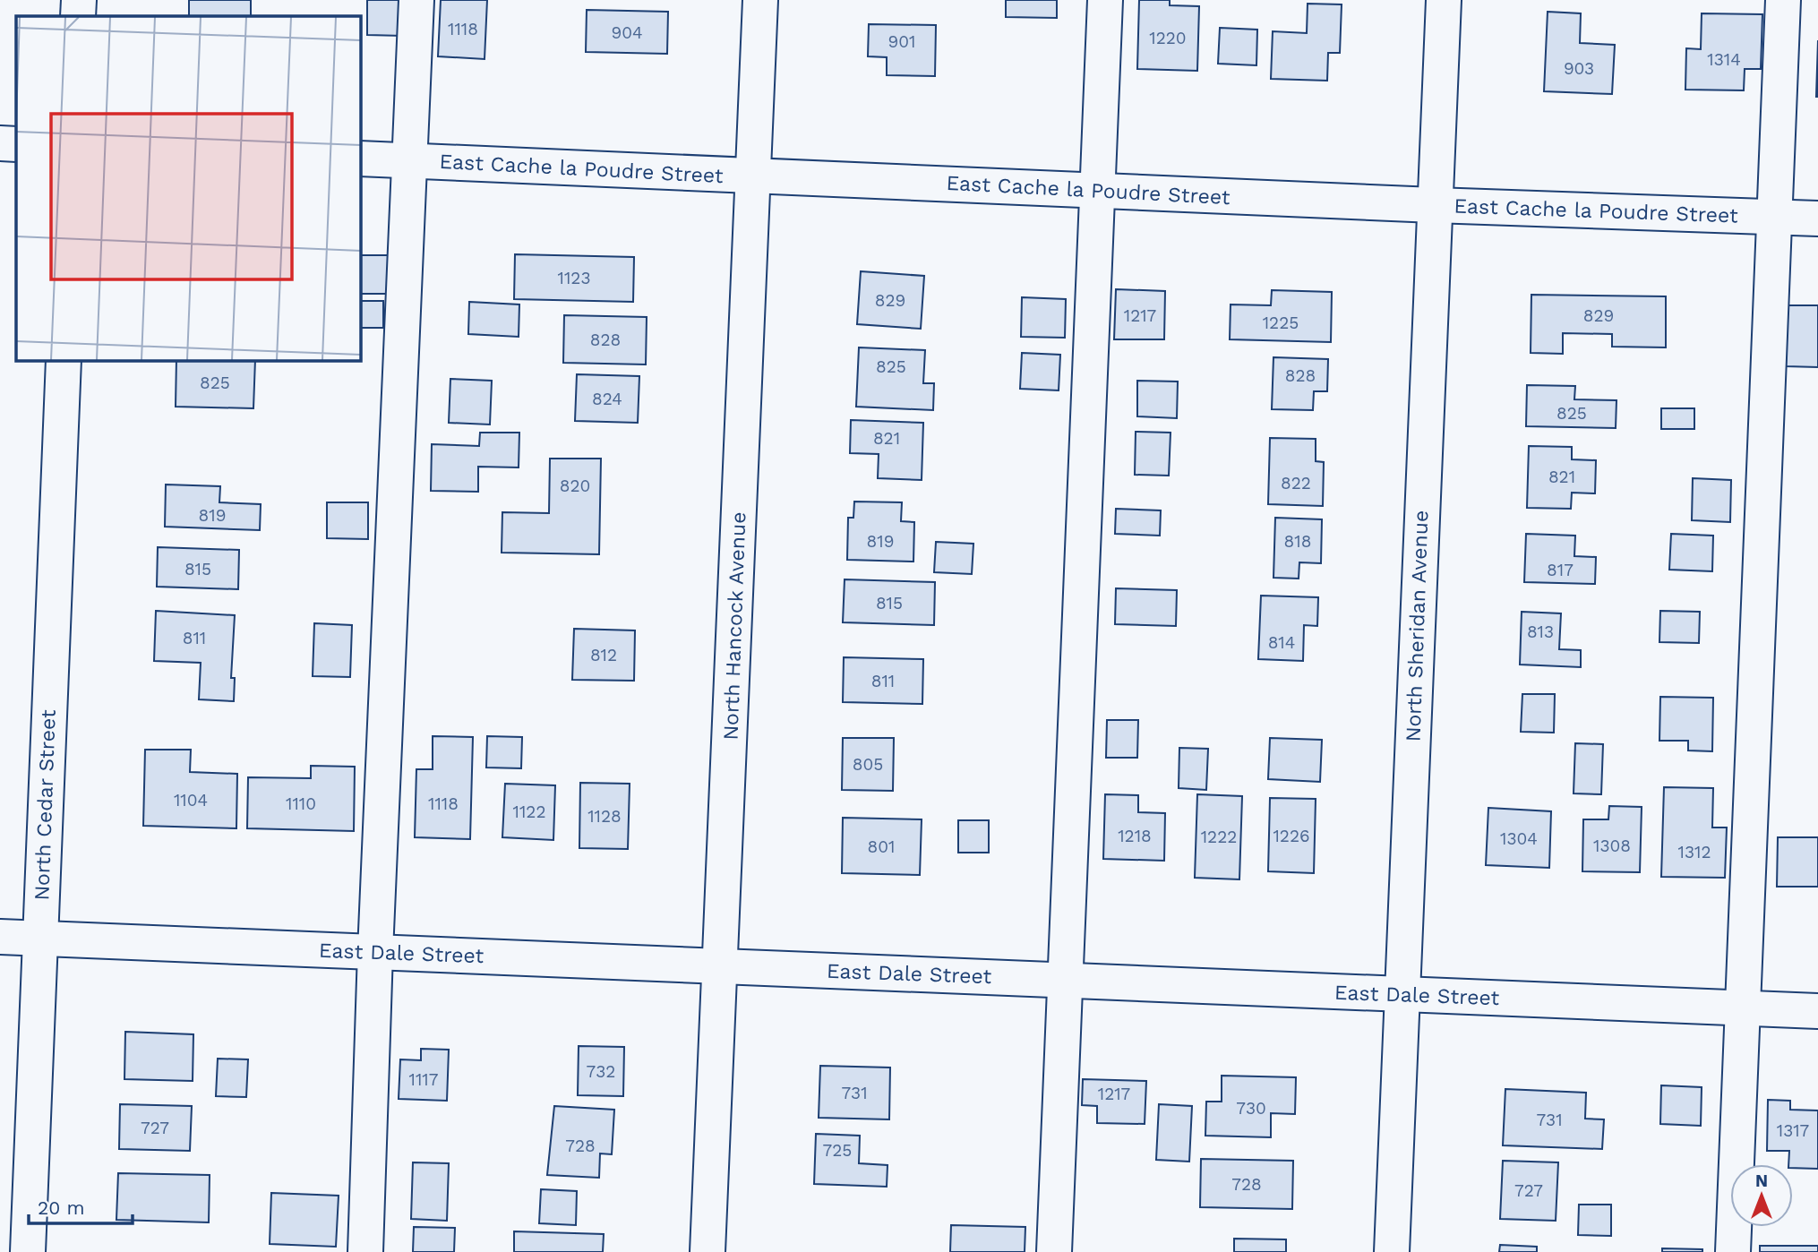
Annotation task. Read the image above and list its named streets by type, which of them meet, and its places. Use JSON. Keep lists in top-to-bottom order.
{
  "streets": {
    "street": [
      "East Cache la Poudre Street",
      "North Hancock Avenue",
      "North Sheridan Avenue",
      "North Cedar Street",
      "East Dale Street"
    ]
  },
  "crossings": [
    ["East Cache la Poudre Street", "North Hancock Avenue"],
    ["East Cache la Poudre Street", "North Sheridan Avenue"],
    ["North Hancock Avenue", "East Dale Street"],
    ["North Sheridan Avenue", "East Dale Street"],
    ["North Cedar Street", "East Dale Street"]
  ],
  "house_numbers": [
    "1118",
    "904",
    "1220",
    "901",
    "1314",
    "903",
    "1123",
    "829",
    "1217",
    "829",
    "1225",
    "828",
    "825",
    "828",
    "825",
    "824",
    "825",
    "821",
    "821",
    "822",
    "820",
    "819",
    "819",
    "818",
    "815",
    "817",
    "815",
    "813",
    "811",
    "814",
    "812",
    "811",
    "805",
    "1104",
    "1110",
    "1118",
    "1122",
    "1128",
    "1218",
    "1226",
    "1222",
    "1304",
    "1308",
    "801",
    "1312",
    "732",
    "1117",
    "731",
    "1217",
    "730",
    "731",
    "727",
    "1317",
    "728",
    "725",
    "728",
    "727"
  ],
  "scale_bar": "20 m",
  "north": "top"
}
